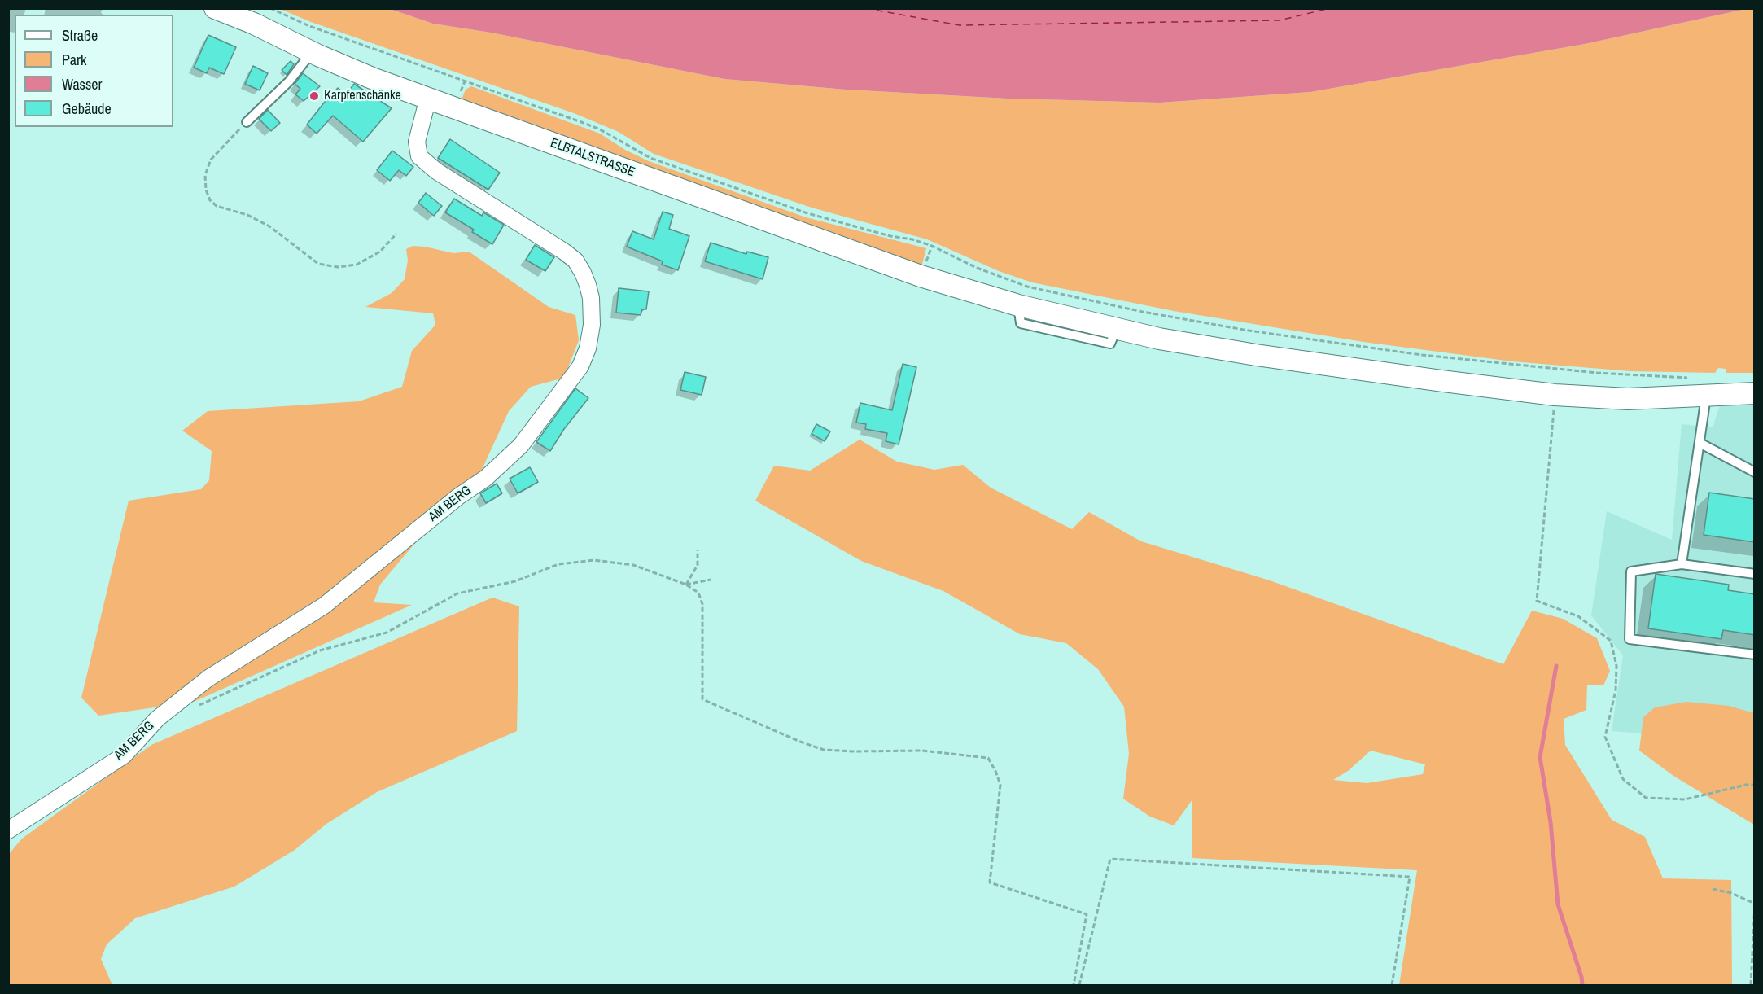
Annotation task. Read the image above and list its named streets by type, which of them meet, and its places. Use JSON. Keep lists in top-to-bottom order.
{
  "streets": {
    "street": ["ELBTALSTRASSE", "AM BERG"]
  },
  "crossings": [
    ["ELBTALSTRASSE", "AM BERG"]
  ],
  "places": ["Karpfenschänke"],
  "legend": [
    "Straße",
    "Park",
    "Wasser",
    "Gebäude"
  ]
}
